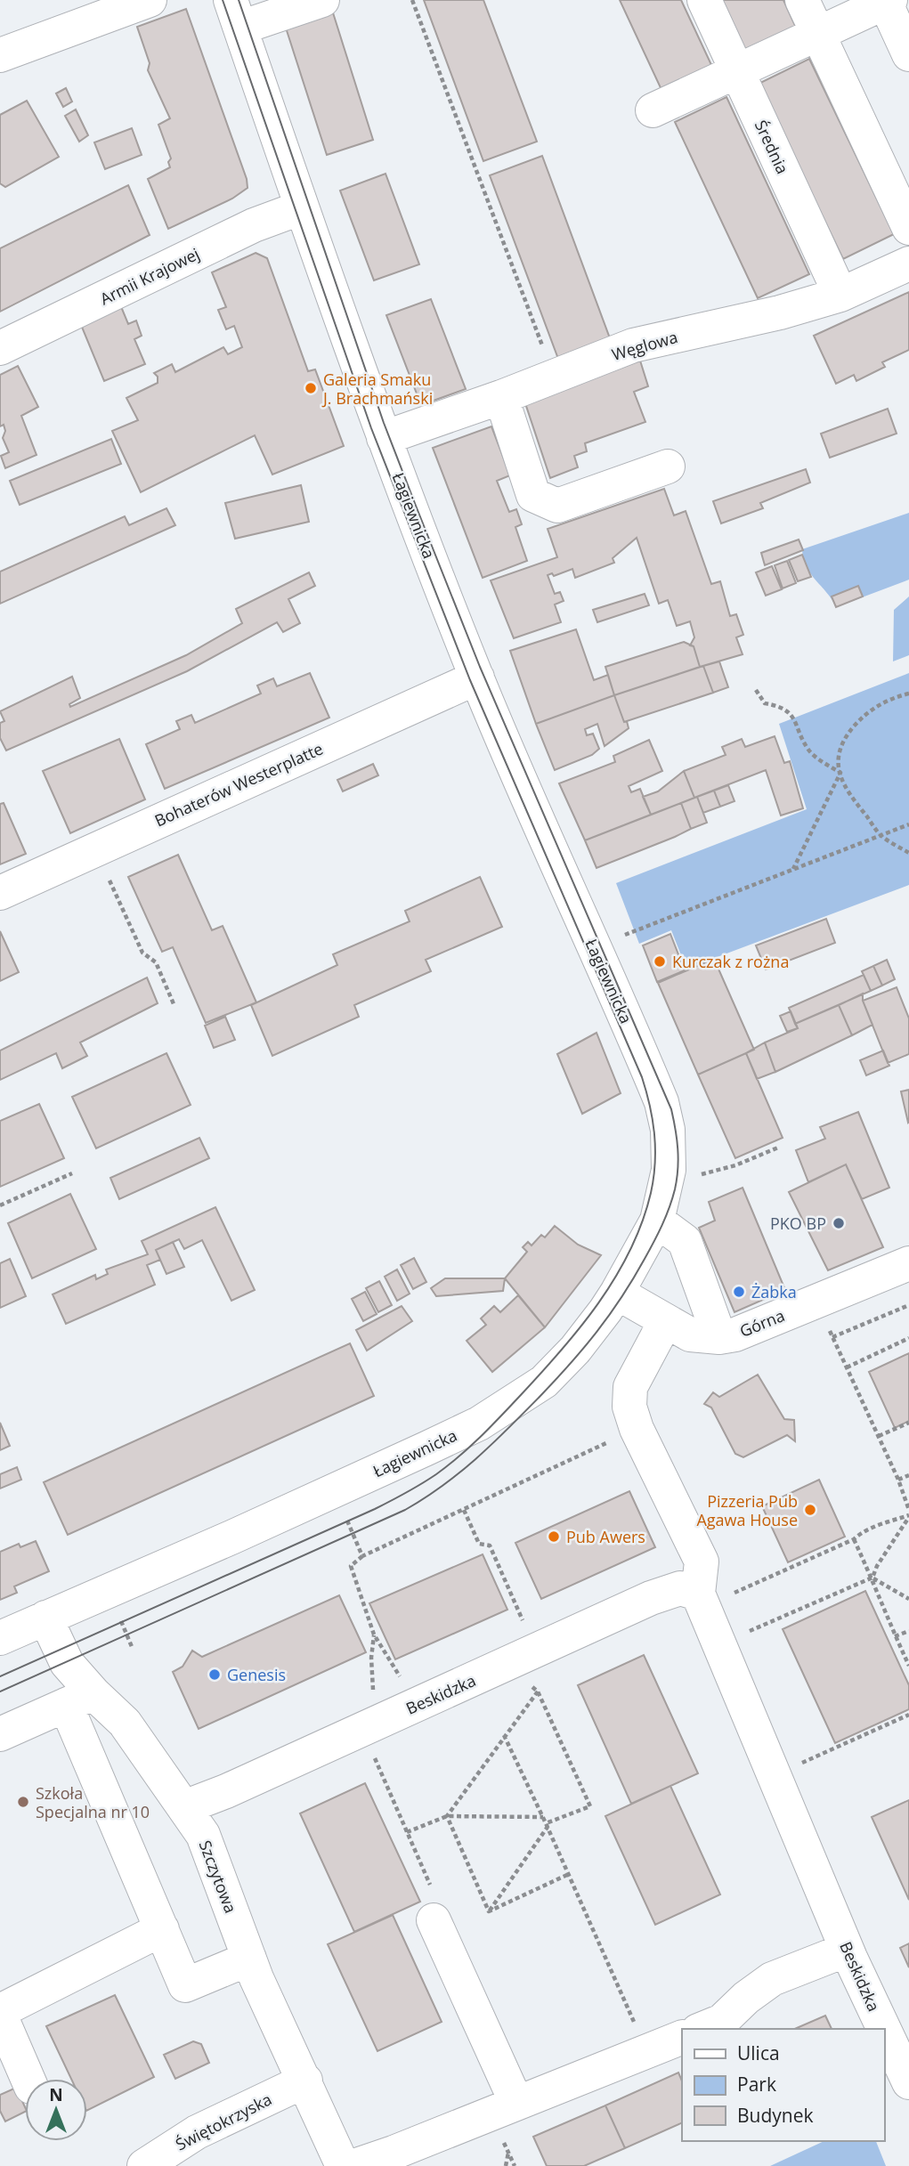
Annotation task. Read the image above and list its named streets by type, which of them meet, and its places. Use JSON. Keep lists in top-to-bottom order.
{
  "streets": {
    "street": [
      "Średnia",
      "Armii Krajowej",
      "Węglowa",
      "Łagiewnicka",
      "Bohaterów Westerplatte",
      "Górna",
      "Beskidzka",
      "Szczytowa",
      "Świętokrzyska"
    ]
  },
  "crossings": [
    ["Średnia", "Węglowa"],
    ["Armii Krajowej", "Łagiewnicka"],
    ["Węglowa", "Łagiewnicka"],
    ["Łagiewnicka", "Bohaterów Westerplatte"],
    ["Łagiewnicka", "Górna"],
    ["Łagiewnicka", "Szczytowa"],
    ["Górna", "Beskidzka"],
    ["Beskidzka", "Szczytowa"],
    ["Szczytowa", "Świętokrzyska"]
  ],
  "places": [
    "Galeria Smaku J. Brachmański",
    "Kurczak z rożna",
    "PKO BP",
    "Żabka",
    "Pizzeria Pub Agawa House",
    "Pub Awers",
    "Genesis",
    "Szkoła Specjalna nr 10"
  ],
  "legend": ["Ulica", "Park", "Budynek"],
  "north": "top"
}
